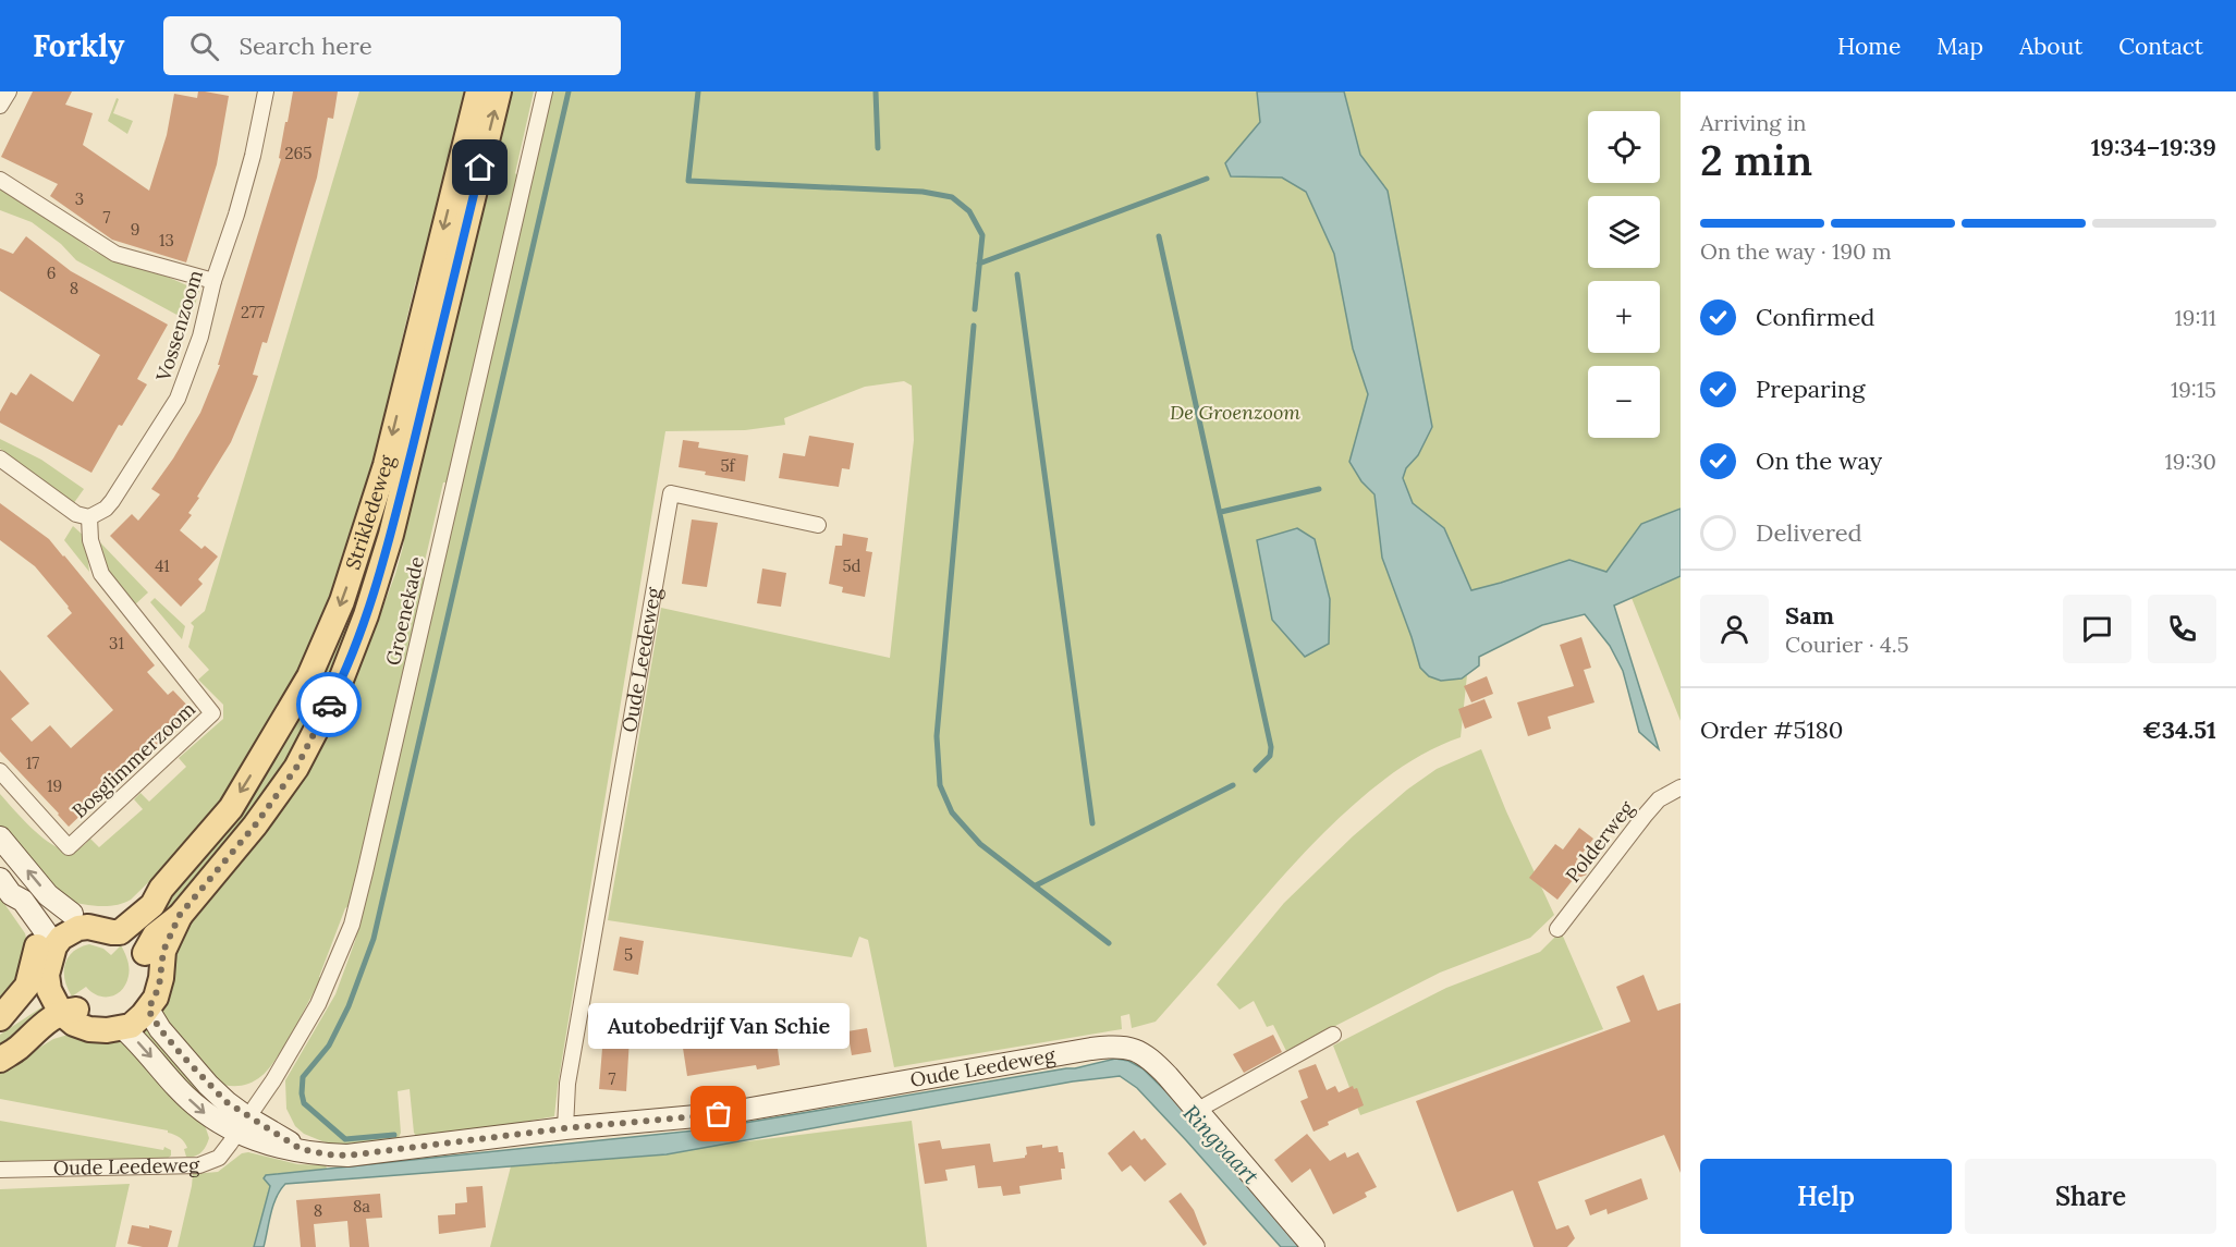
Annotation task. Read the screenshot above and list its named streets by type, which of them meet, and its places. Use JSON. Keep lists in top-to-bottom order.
{
  "streets": {
    "main road": ["Strikledeweg"],
    "street": [
      "Vossenzoom",
      "Groenekade",
      "Oude Leedeweg",
      "Bosglimmerzoom",
      "Polderweg"
    ]
  },
  "crossings": [
    ["Vossenzoom", "Bosglimmerzoom"],
    ["Strikledeweg", "Oude Leedeweg"],
    ["Groenekade", "Oude Leedeweg"]
  ],
  "water": ["Ringvaart"],
  "parks": ["De Groenzoom"],
  "places": ["Autobedrijf Van Schie"],
  "house_numbers": [
    "265",
    "3",
    "7",
    "9",
    "13",
    "6",
    "8",
    "277",
    "5f",
    "41",
    "5d",
    "31",
    "17",
    "19",
    "5",
    "7",
    "8a",
    "8"
  ],
  "page": {
    "header": "Forkly",
    "search": "Search here",
    "nav": [
      "Home",
      "Map",
      "About",
      "Contact"
    ],
    "heading": ["2 min", "Arriving in", "19:34–19:39"],
    "panel": [
      "Sam",
      "Courier · 4.5",
      "Order #5180",
      "€34.51"
    ],
    "map_buttons": ["+", "−"],
    "bar": "On the way · 190 m",
    "list": [
      ["Confirmed", "19:11"],
      ["Preparing", "19:15"],
      ["On the way", "19:30"],
      "Delivered"
    ],
    "bubble": "Autobedrijf Van Schie",
    "buttons": ["Help", "Share"]
  }
}
